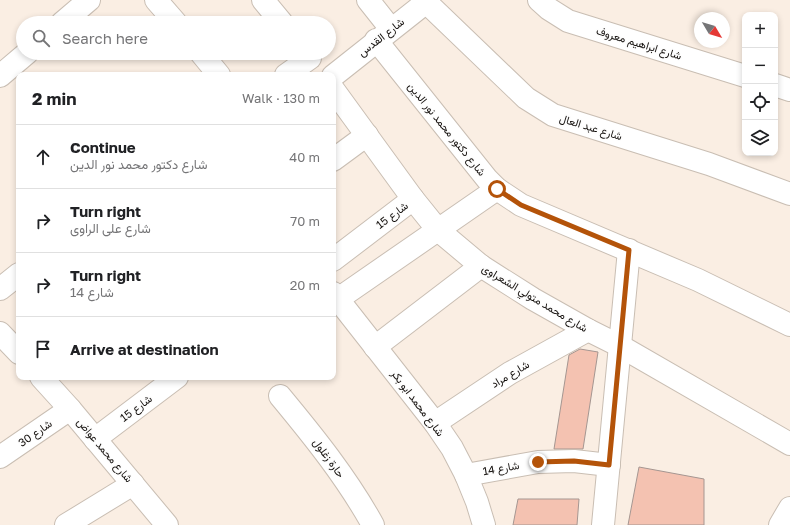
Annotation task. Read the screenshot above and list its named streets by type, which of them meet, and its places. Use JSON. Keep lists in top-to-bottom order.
{
  "streets": {
    "street": [
      "شارع القدس",
      "شارع ابراهيم معروف",
      "شارع عبد العال",
      "شارع دكتور محمد نور الدين",
      "شارع 15",
      "شارع محمد متولي الشعراوى",
      "شارع مراد",
      "شارع محمد ابو بكر",
      "شارع 30",
      "شارع محمد عواض",
      "حارة زغلول",
      "شارع 14"
    ]
  },
  "crossings": [
    ["شارع القدس", "شارع عبد العال"],
    ["شارع القدس", "شارع دكتور محمد نور الدين"],
    ["شارع 15", "شارع محمد متولي الشعراوى"],
    ["شارع 15", "شارع محمد عواض"],
    ["شارع محمد متولي الشعراوى", "شارع مراد"],
    ["شارع مراد", "شارع محمد ابو بكر"],
    ["شارع محمد ابو بكر", "شارع 14"],
    ["شارع 30", "شارع محمد عواض"]
  ],
  "north": "bottom right",
  "page": {
    "map_buttons": ["+", "−"],
    "search": "Search here",
    "heading": ["2 min", "Walk · 130 m"],
    "list": [
      ["Continue", "شارع دكتور محمد نور الدين", "40 m"],
      ["Turn right", "شارع على الراوى", "70 m"],
      ["Turn right", "شارع 14", "20 m"],
      "Arrive at destination"
    ]
  }
}
